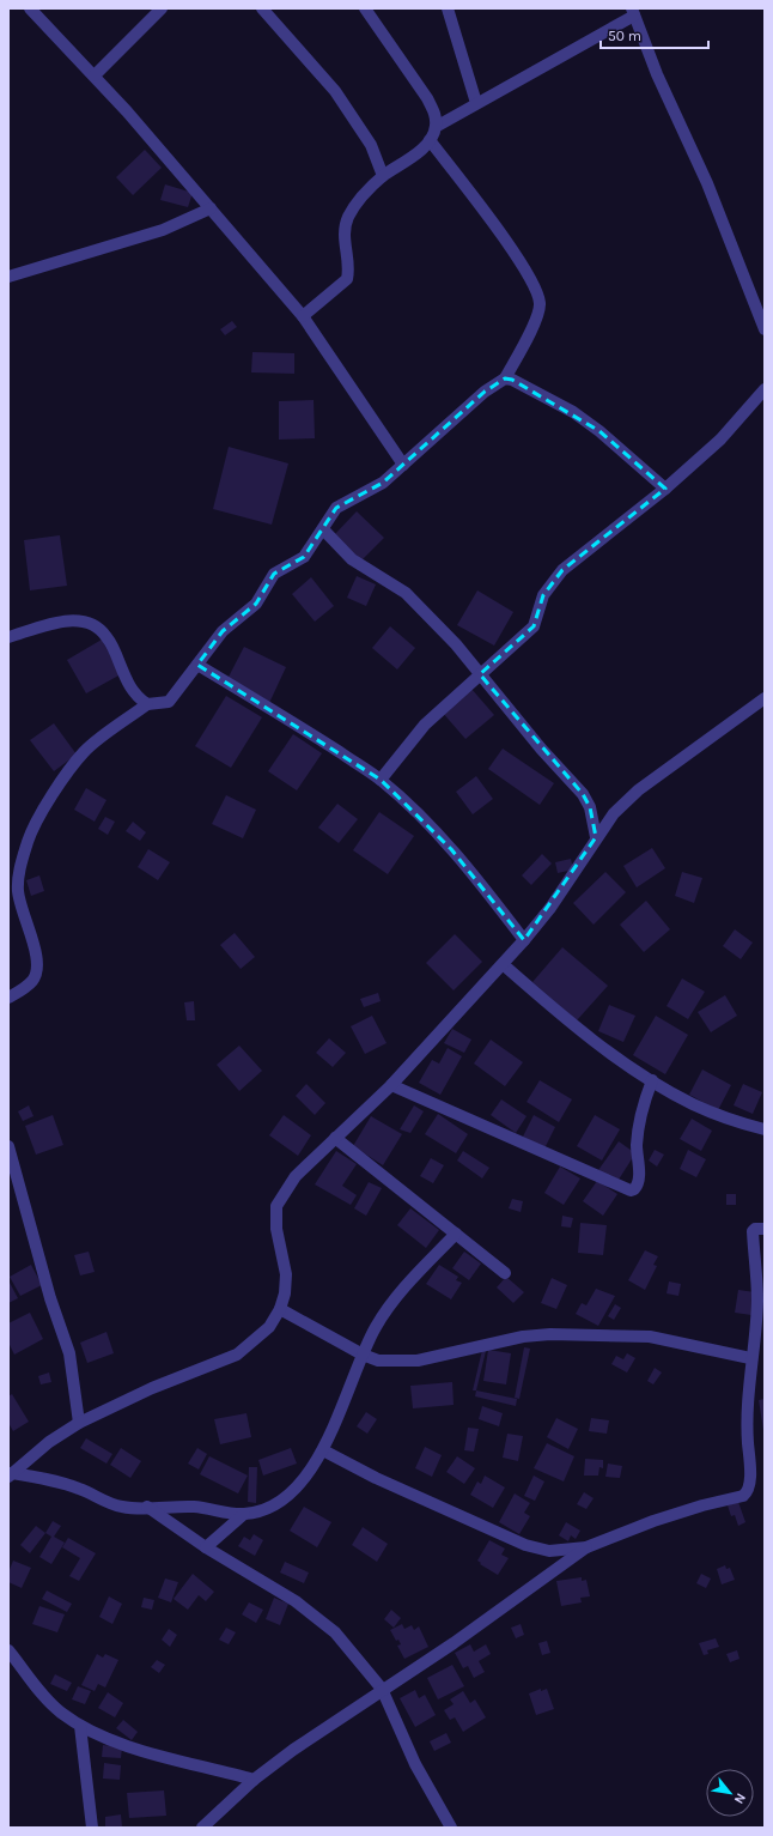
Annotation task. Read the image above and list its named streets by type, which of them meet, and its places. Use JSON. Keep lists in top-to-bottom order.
{
  "scale_bar": "50 m",
  "north": "bottom right"
}
